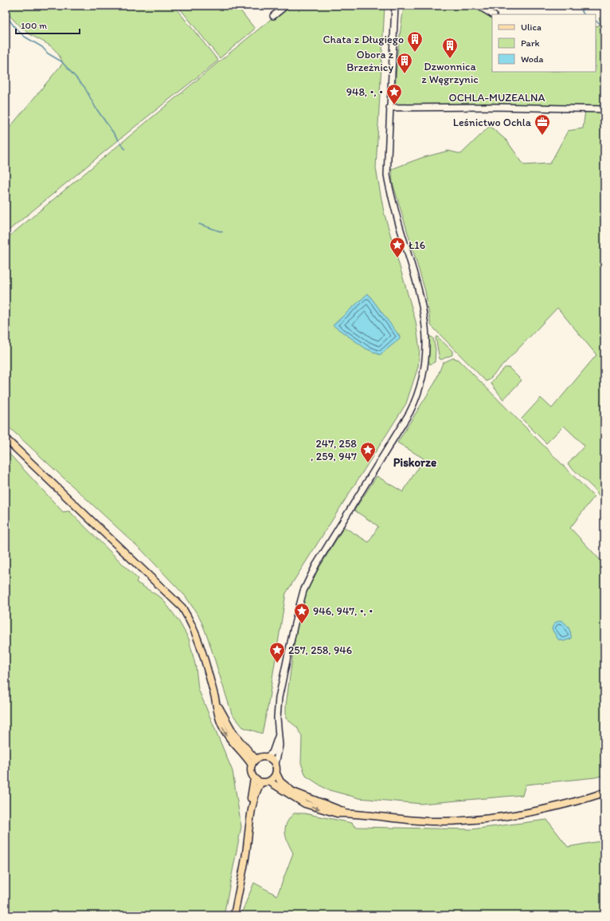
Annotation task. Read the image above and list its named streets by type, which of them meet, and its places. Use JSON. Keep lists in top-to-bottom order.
{
  "streets": {
    "street": ["OCHLA-MUZEALNA"]
  },
  "districts": ["Piskorze"],
  "places": {
    "building": ["Chata z Długiego", "Dzwonnica z Węgrzynic", "Obora z Brzeźnicy"],
    "place": [
      "948, •, •",
      "Ł16",
      "247, 258 , 259, 947",
      "946, 947, •, •",
      "257, 258, 946"
    ],
    "office": ["Leśnictwo Ochla"]
  },
  "legend": ["Ulica", "Park", "Woda"],
  "scale_bar": "100 m"
}
